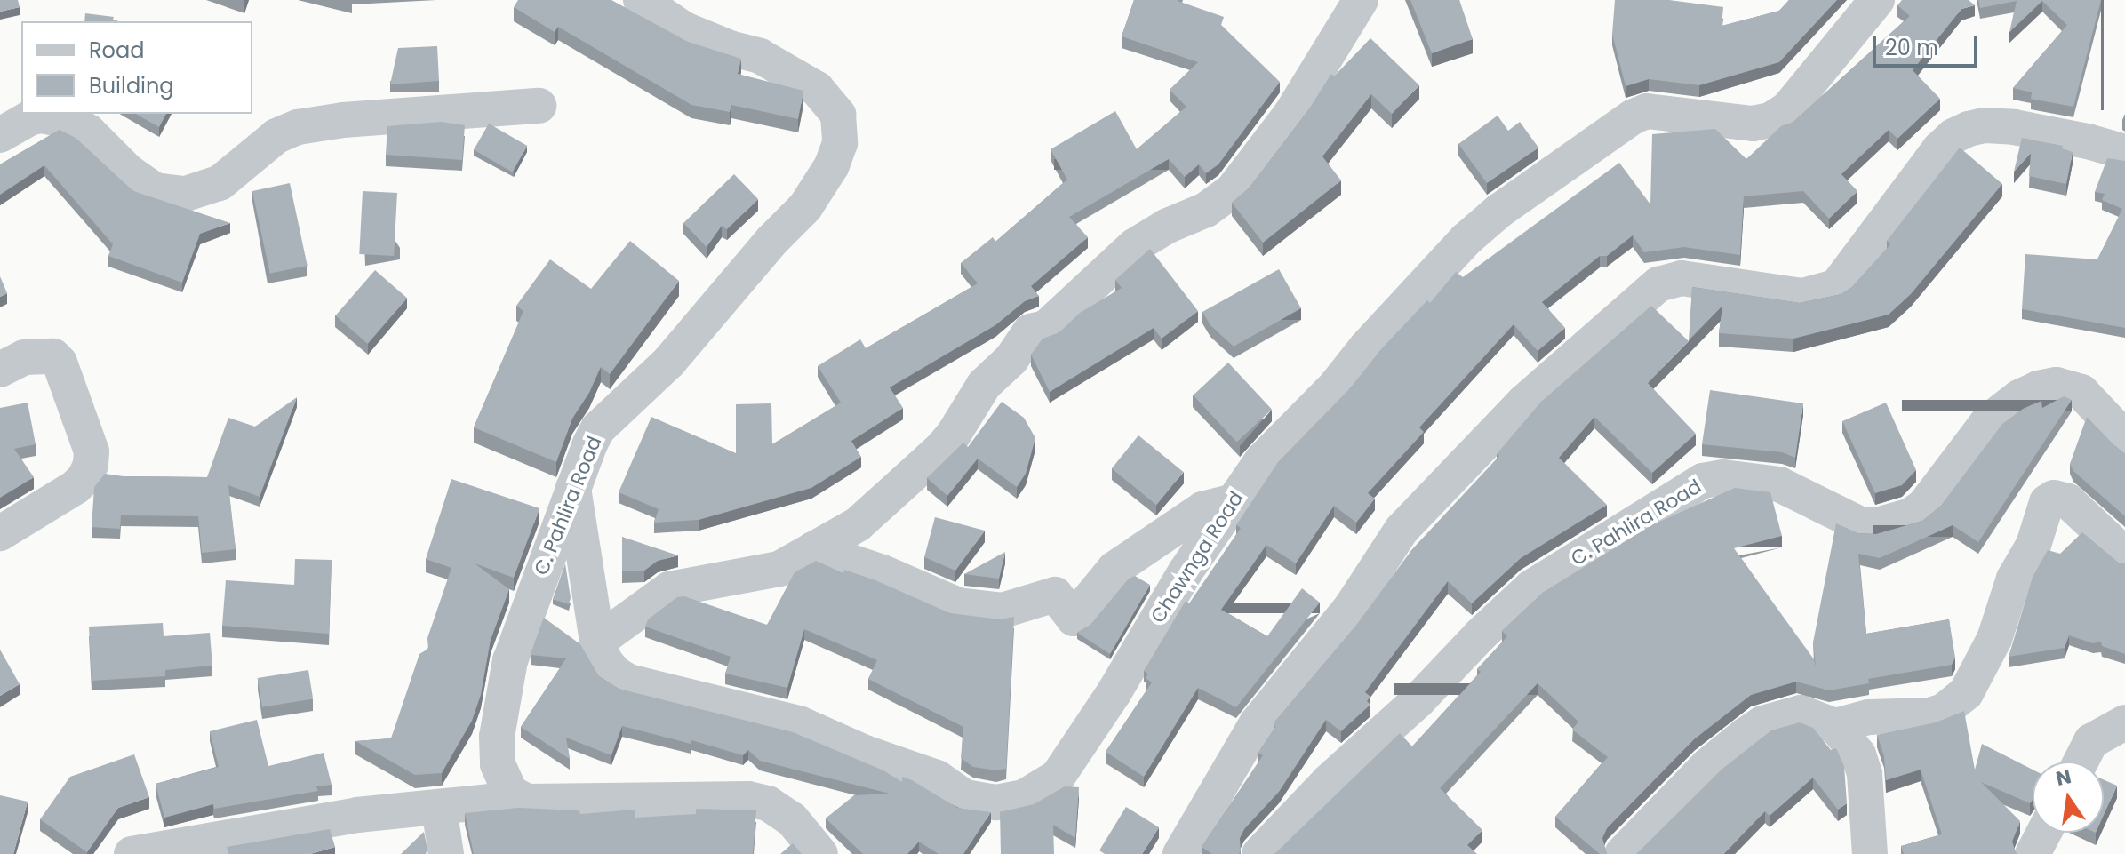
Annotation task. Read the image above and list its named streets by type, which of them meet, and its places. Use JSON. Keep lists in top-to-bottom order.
{
  "streets": {
    "street": ["C. Pahlira Road", "Chawnga Road"]
  },
  "crossings": [
    ["C. Pahlira Road", "Chawnga Road"]
  ],
  "legend": ["Road", "Building"],
  "scale_bar": "20 m",
  "north": "top"
}
